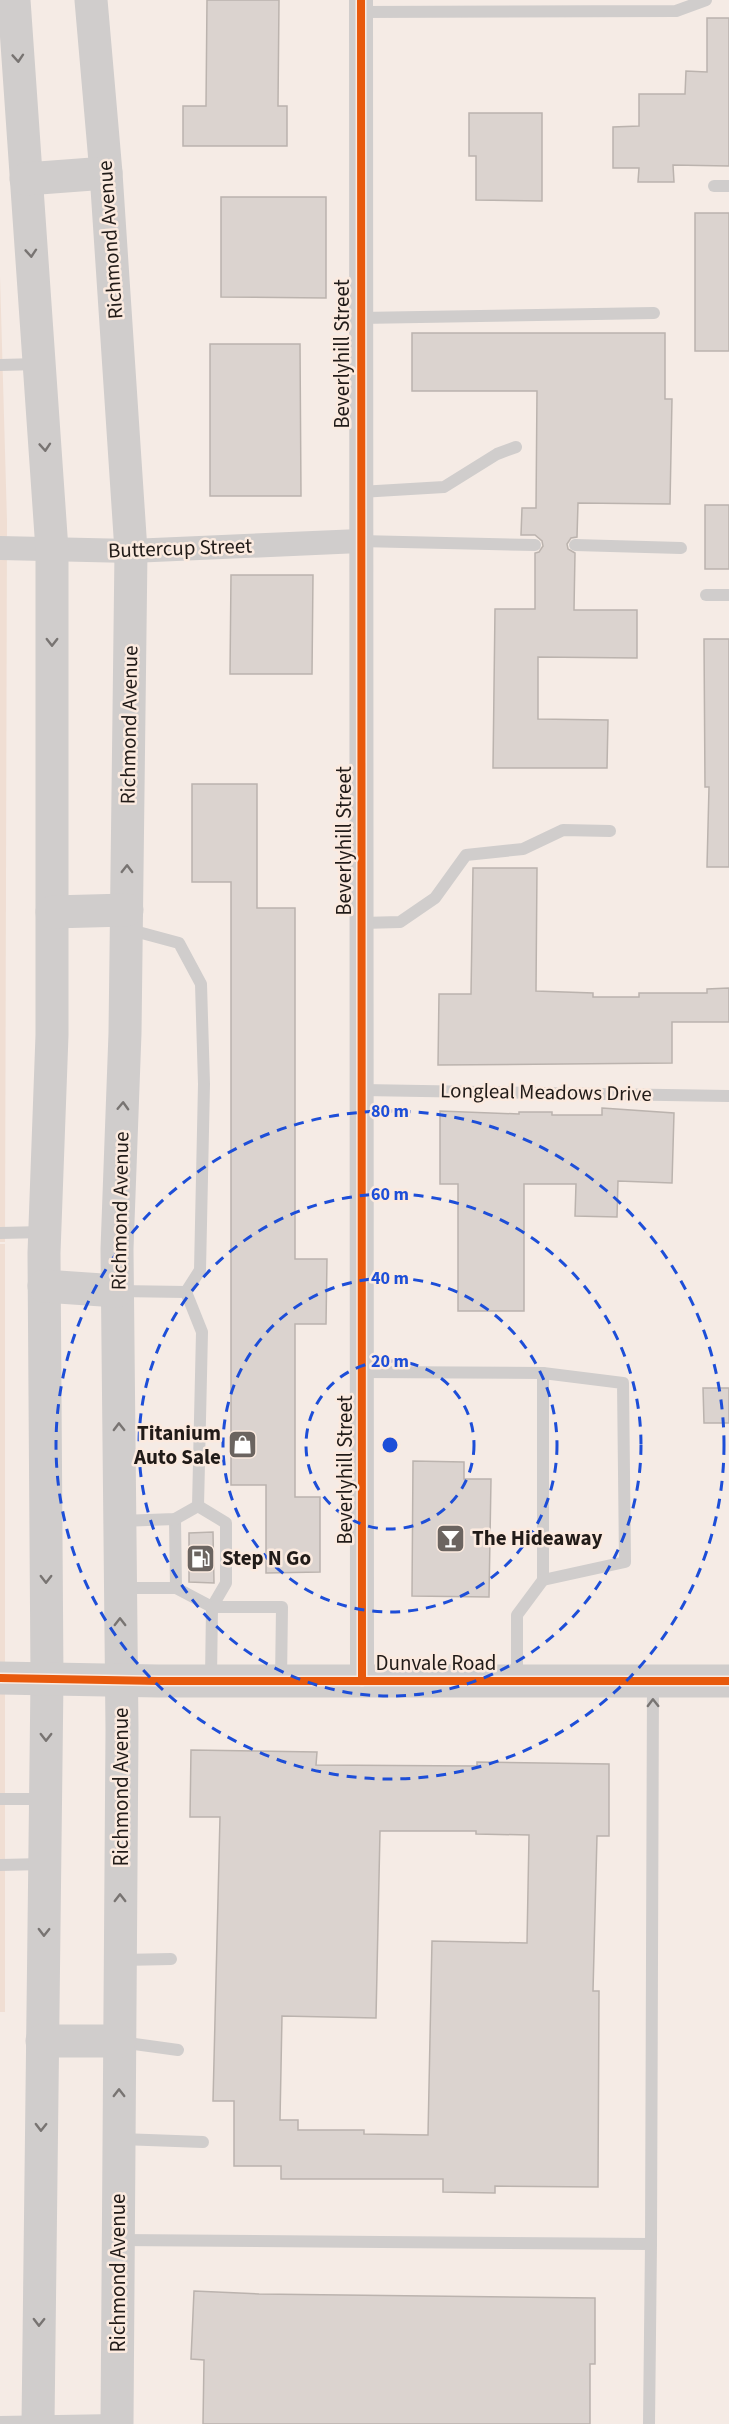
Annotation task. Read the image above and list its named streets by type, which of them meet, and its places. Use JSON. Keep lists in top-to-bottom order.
{
  "streets": {
    "main road": ["Richmond Avenue", "Dunvale Road"],
    "street": ["Beverlyhill Street", "Buttercup Street"],
    "lane": ["Longleal Meadows Drive"]
  },
  "crossings": [
    ["Richmond Avenue", "Buttercup Street"],
    ["Richmond Avenue", "Dunvale Road"],
    ["Beverlyhill Street", "Buttercup Street"],
    ["Beverlyhill Street", "Longleal Meadows Drive"],
    ["Beverlyhill Street", "Dunvale Road"]
  ],
  "places": {
    "shop": ["Titanium Auto Sale"],
    "bar": ["The Hideaway"],
    "fuel station": ["Step N Go"]
  },
  "rings": [
    "80 m",
    "60 m",
    "40 m",
    "20 m"
  ]
}
